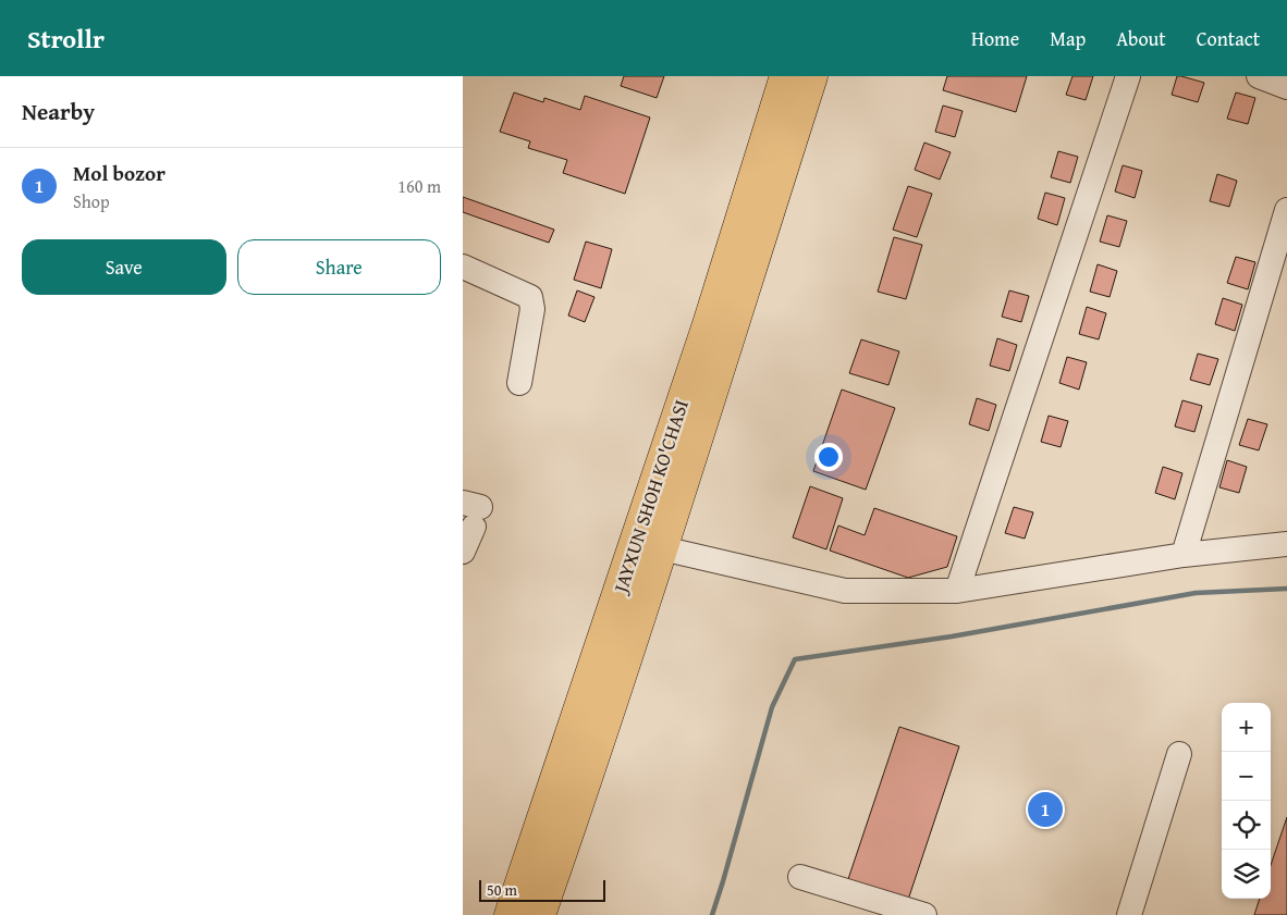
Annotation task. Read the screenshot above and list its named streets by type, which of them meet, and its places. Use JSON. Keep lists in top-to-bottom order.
{
  "streets": {
    "highway": ["JAYXUN SHOH KO'CHASI"]
  },
  "scale_bar": "50 m",
  "page": {
    "header": "Strollr",
    "nav": [
      "Home",
      "Map",
      "About",
      "Contact"
    ],
    "heading": "Nearby",
    "list": [
      {
        "mark": "1",
        "name": "Mol bozor",
        "note": "Shop",
        "value": "160 m"
      }
    ],
    "buttons": ["Save", "Share"],
    "map_buttons": ["+", "−"],
    "pins": "1",
    "scale": "50 m"
  }
}
